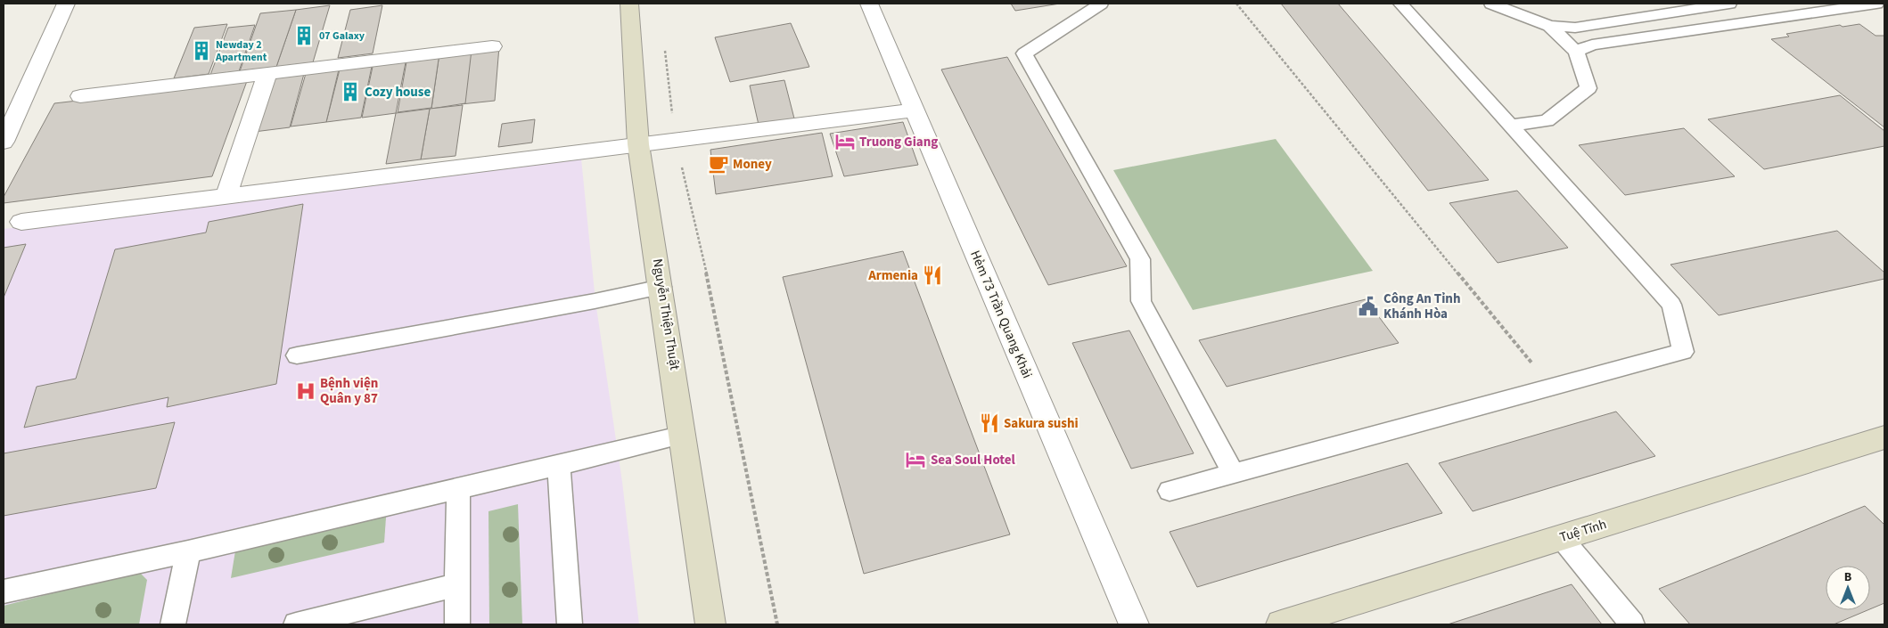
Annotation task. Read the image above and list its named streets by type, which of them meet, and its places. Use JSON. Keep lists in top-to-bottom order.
{
  "streets": {
    "street": ["Nguyễn Thiện Thuật", "Hẻm 73 Trần Quang Khải", "Tuệ Tĩnh"]
  },
  "places": {
    "building": ["07 Galaxy", "Newday 2 Apartment", "Cozy house"],
    "hotel": ["Truong Giang", "Sea Soul Hotel"],
    "cafe": ["Money"],
    "restaurant": ["Armenia", "Sakura sushi"],
    "public building": ["Công An Tỉnh Khánh Hòa"],
    "hospital": ["Bệnh viện Quân y 87"]
  },
  "north": "top"
}
